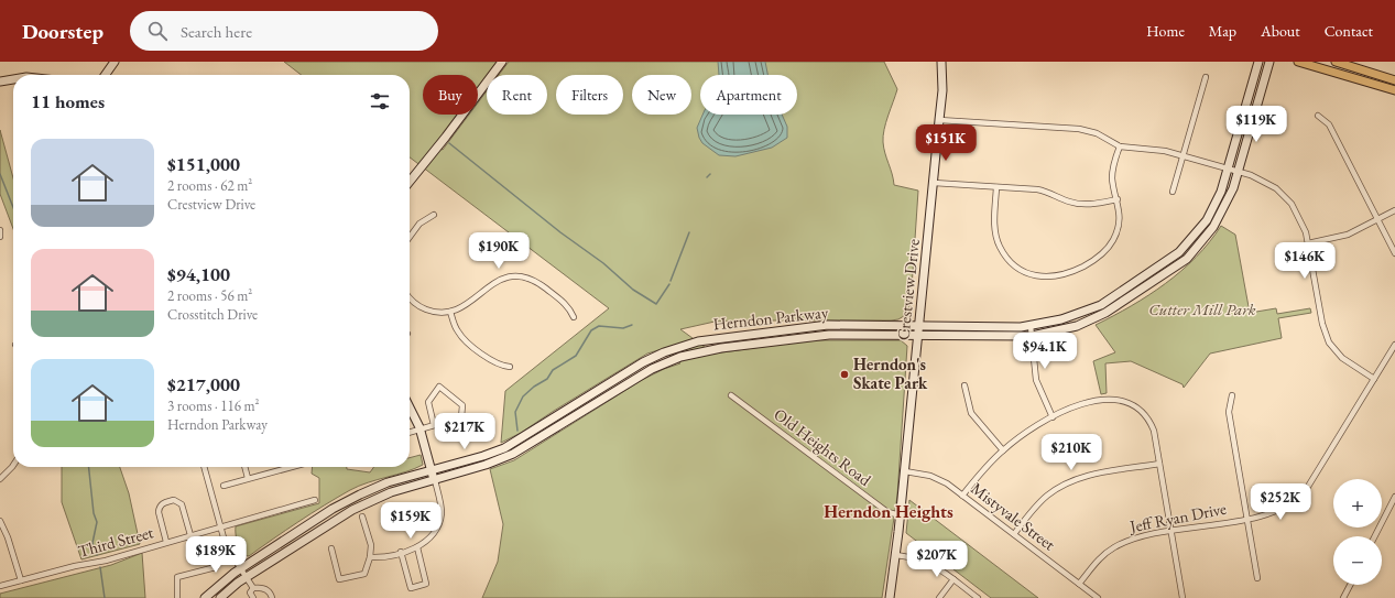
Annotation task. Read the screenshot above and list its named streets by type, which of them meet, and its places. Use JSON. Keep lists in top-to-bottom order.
{
  "streets": {
    "main road": ["Crestview Drive", "Herndon Parkway"],
    "street": [
      "Old Heights Road",
      "Mistyvale Street",
      "Jeff Ryan Drive",
      "Third Street"
    ]
  },
  "crossings": [
    ["Crestview Drive", "Herndon Parkway"],
    ["Crestview Drive", "Old Heights Road"],
    ["Crestview Drive", "Mistyvale Street"],
    ["Mistyvale Street", "Jeff Ryan Drive"]
  ],
  "districts": ["Herndon Heights"],
  "parks": ["Cutter Mill Park"],
  "places": ["Herndon's Skate Park"],
  "page": {
    "header": "Doorstep",
    "search": "Search here",
    "nav": [
      "Home",
      "Map",
      "About",
      "Contact"
    ],
    "chip": [
      "Buy",
      "Rent",
      "Filters",
      "New",
      "Apartment"
    ],
    "heading": "11 homes",
    "price": [
      "$119K",
      "$151K",
      "$190K",
      "$146K",
      "$94.1K",
      "$217K",
      "$210K",
      "$252K",
      "$159K",
      "$189K",
      "$207K"
    ],
    "list": [
      {
        "name": "$151,000",
        "note": "2 rooms · 62 m² · Crestview Drive"
      },
      {
        "name": "$94,100",
        "note": "2 rooms · 56 m² · Crosstitch Drive"
      },
      {
        "name": "$217,000",
        "note": "3 rooms · 116 m² · Herndon Parkway"
      }
    ],
    "map_buttons": ["+", "−"]
  }
}
